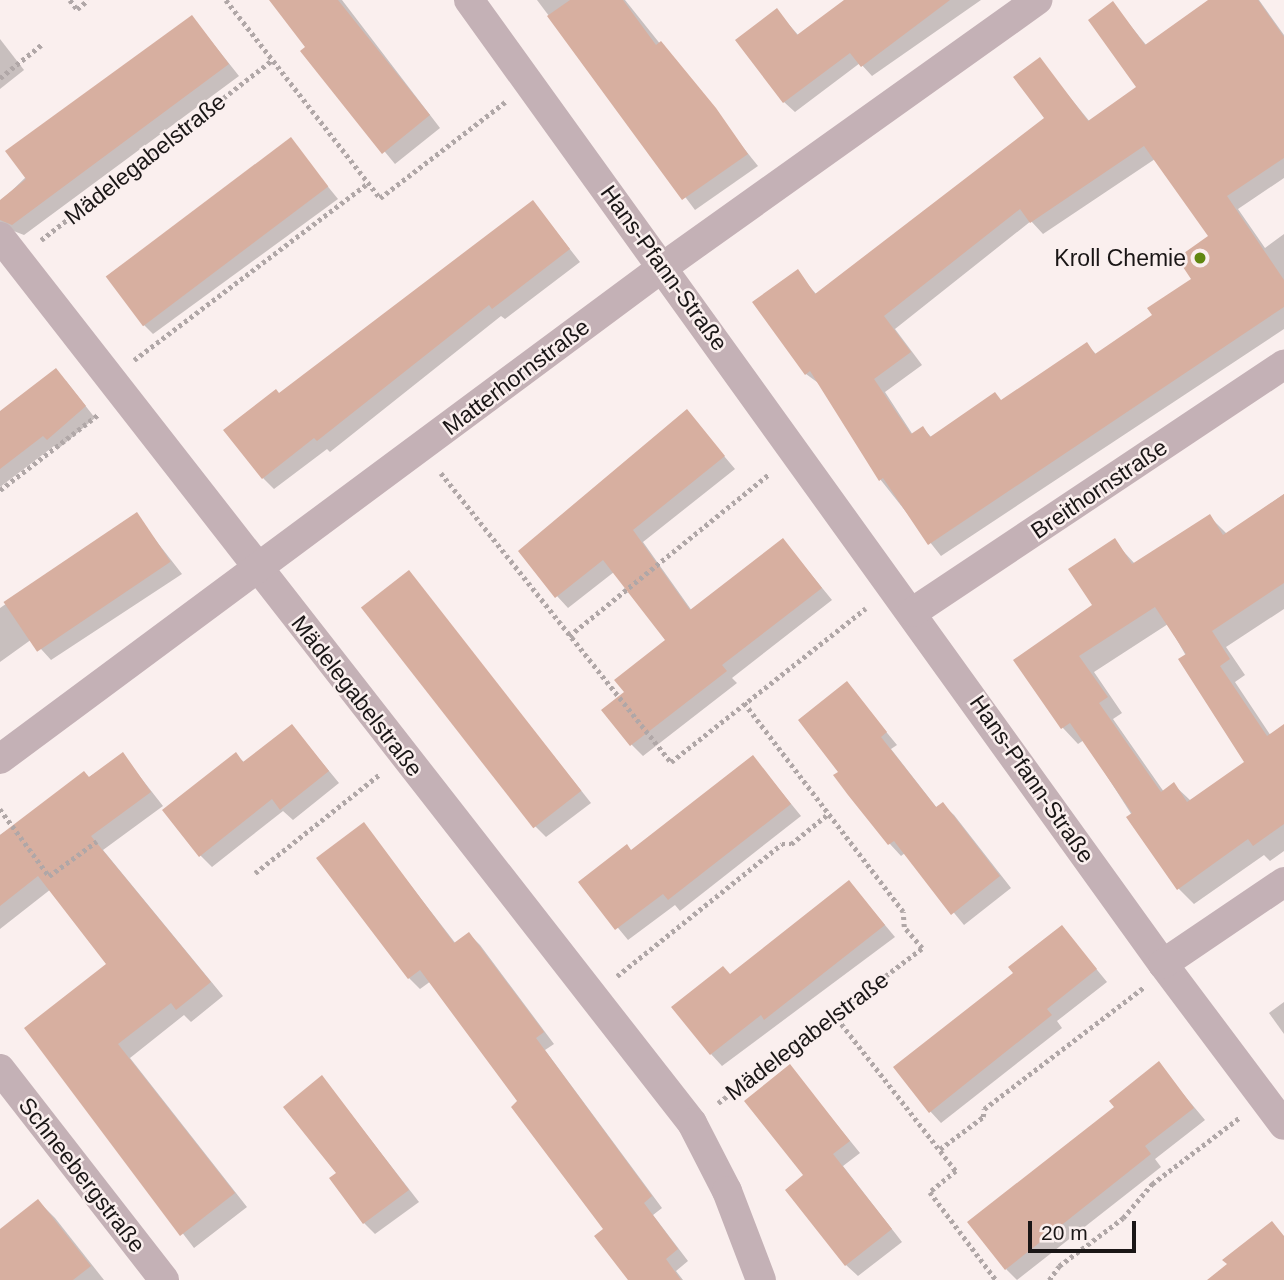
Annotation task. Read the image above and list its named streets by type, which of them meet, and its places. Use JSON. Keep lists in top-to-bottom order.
{
  "streets": {
    "street": [
      "Mädelegabelstraße",
      "Hans-Pfann-Straße",
      "Matterhornstraße",
      "Breithornstraße",
      "Schneebergstraße"
    ]
  },
  "crossings": [
    ["Mädelegabelstraße", "Matterhornstraße"],
    ["Hans-Pfann-Straße", "Matterhornstraße"],
    ["Hans-Pfann-Straße", "Breithornstraße"]
  ],
  "places": ["Kroll Chemie"],
  "scale_bar": "20 m"
}
